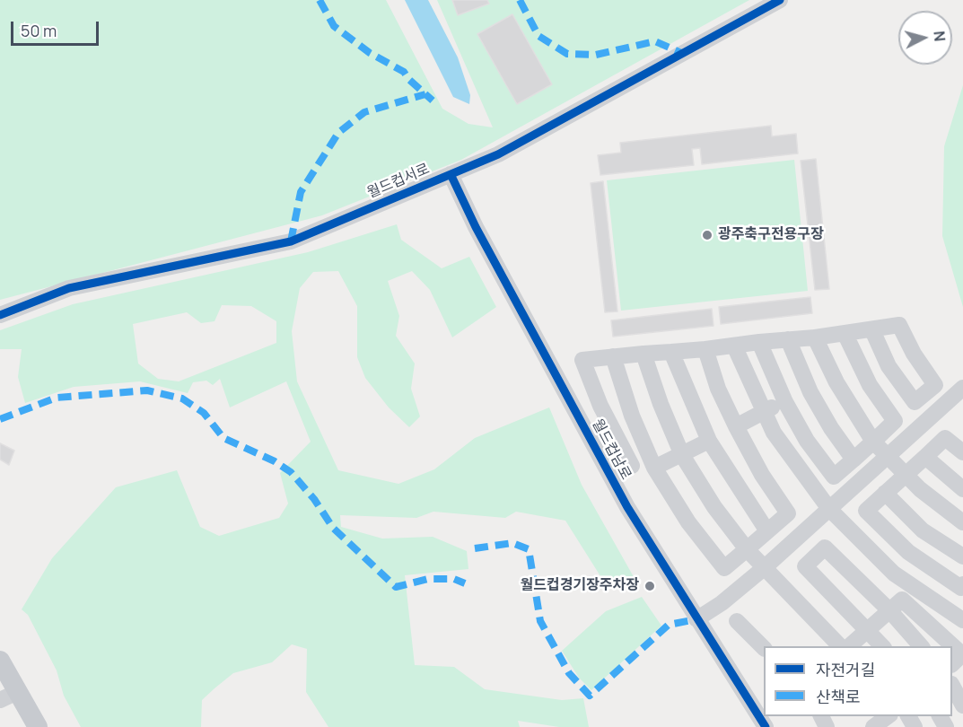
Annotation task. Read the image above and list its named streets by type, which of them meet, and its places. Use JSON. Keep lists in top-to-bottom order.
{
  "streets": {
    "street": ["월드컵서로", "월드컵남로"]
  },
  "crossings": [
    ["월드컵서로", "월드컵남로"]
  ],
  "places": ["광주축구전용구장", "월드컵경기장주차장"],
  "legend": ["자전거길", "산책로"],
  "scale_bar": "50 m",
  "north": "right"
}
